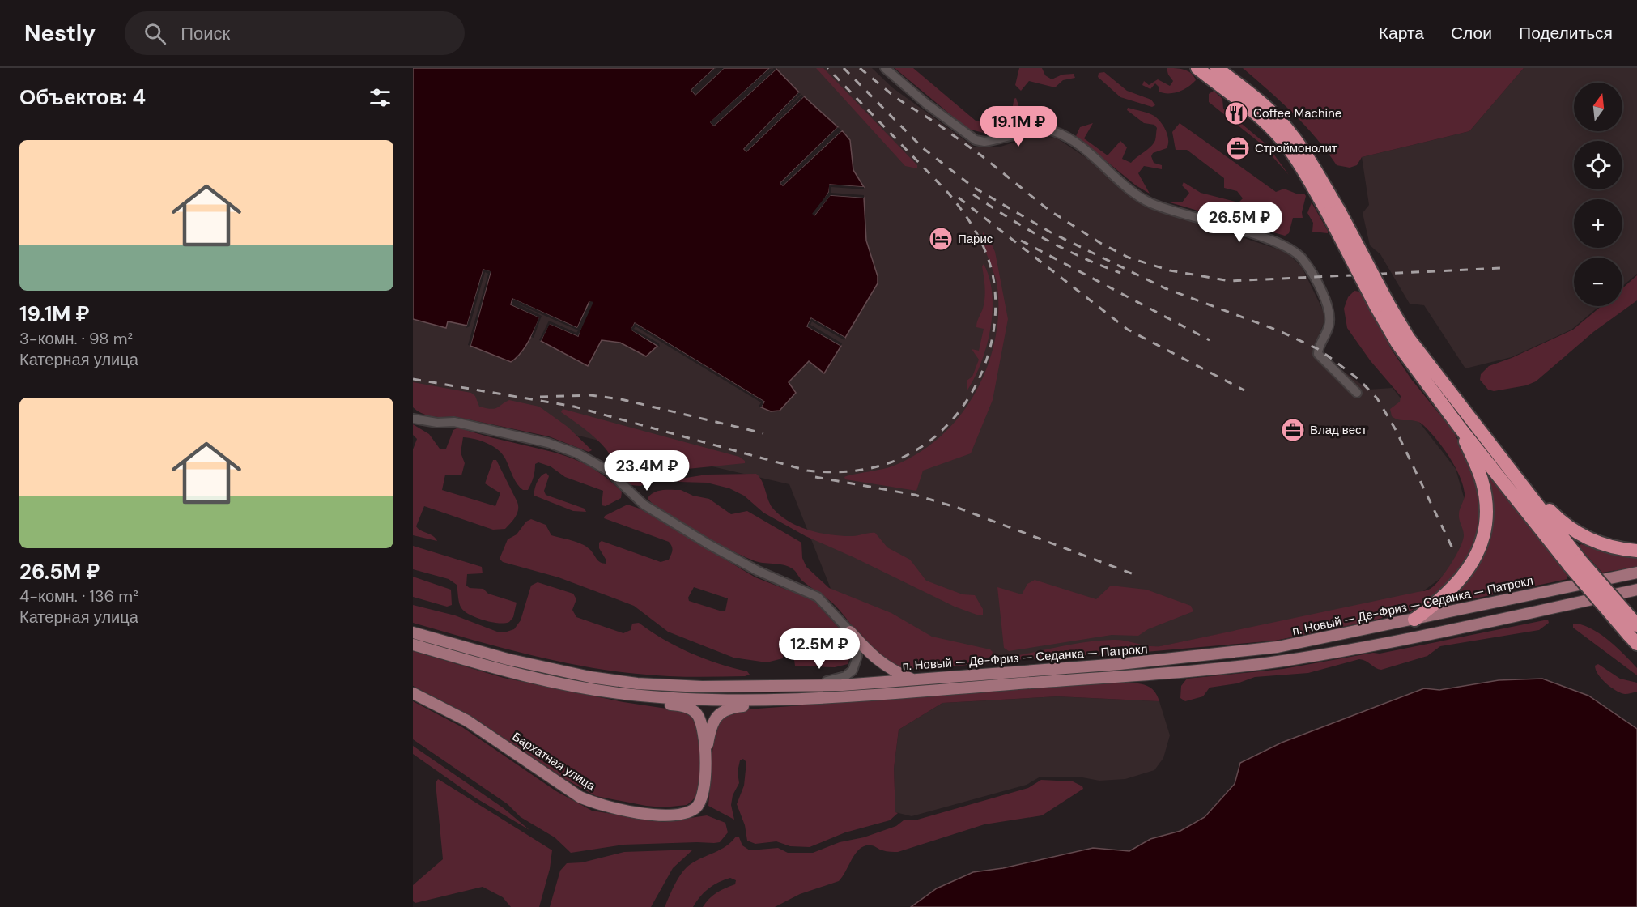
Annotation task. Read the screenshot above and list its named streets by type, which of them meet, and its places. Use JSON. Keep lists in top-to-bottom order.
{
  "streets": {
    "main road": ["п. Новый — Де-Фриз — Седанка — Патрокл", "Бархатная улица"]
  },
  "places": {
    "restaurant": ["Coffee Machine"],
    "office": ["Строймонолит", "Влад вест"],
    "hotel": ["Парис"]
  },
  "north": "top",
  "page": {
    "header": "Nestly",
    "search": "Поиск",
    "nav": ["Карта", "Слои", "Поделиться"],
    "heading": "Объектов: 4",
    "map_buttons": ["+", "−"],
    "price": [
      "19.1M ₽",
      "26.5M ₽",
      "23.4M ₽",
      "12.5M ₽"
    ],
    "list": [
      {
        "name": "19.1M ₽",
        "note": "3-комн. · 98 m² · Катерная улица"
      },
      {
        "name": "26.5M ₽",
        "note": "4-комн. · 136 m² · Катерная улица"
      }
    ]
  }
}
